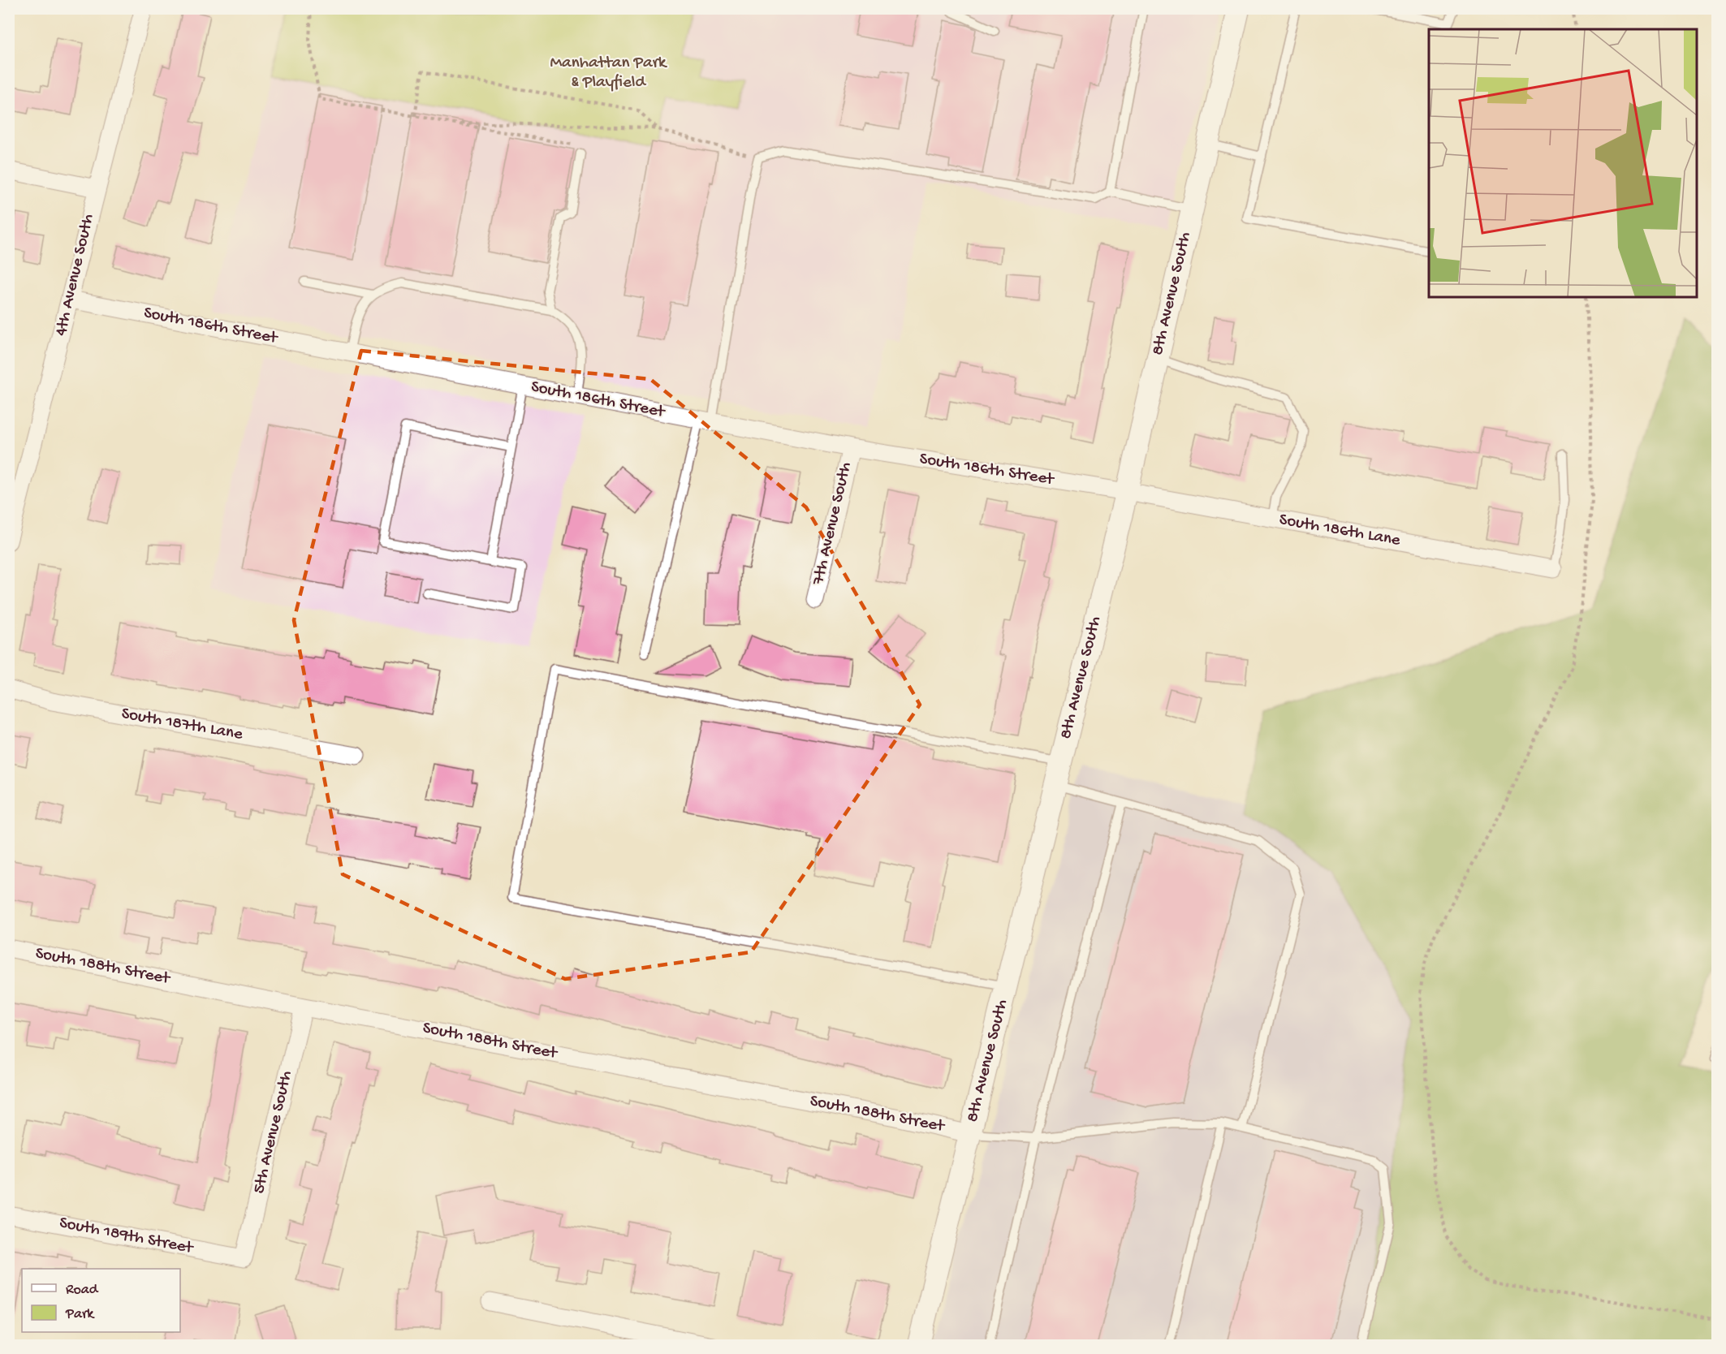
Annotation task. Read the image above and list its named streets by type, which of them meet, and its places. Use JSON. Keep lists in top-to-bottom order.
{
  "streets": {
    "street": [
      "4th Avenue South",
      "8th Avenue South",
      "South 186th Street",
      "7th Avenue South",
      "South 186th Lane",
      "South 187th Lane",
      "South 188th Street",
      "5th Avenue South",
      "South 189th Street"
    ]
  },
  "crossings": [
    ["4th Avenue South", "South 186th Street"],
    ["8th Avenue South", "South 186th Street"],
    ["8th Avenue South", "South 186th Lane"],
    ["8th Avenue South", "South 188th Street"],
    ["South 186th Street", "7th Avenue South"],
    ["South 186th Street", "South 186th Lane"],
    ["South 188th Street", "5th Avenue South"],
    ["5th Avenue South", "South 189th Street"]
  ],
  "parks": ["Manhattan Park & Playfield"],
  "legend": ["Road", "Park"]
}
